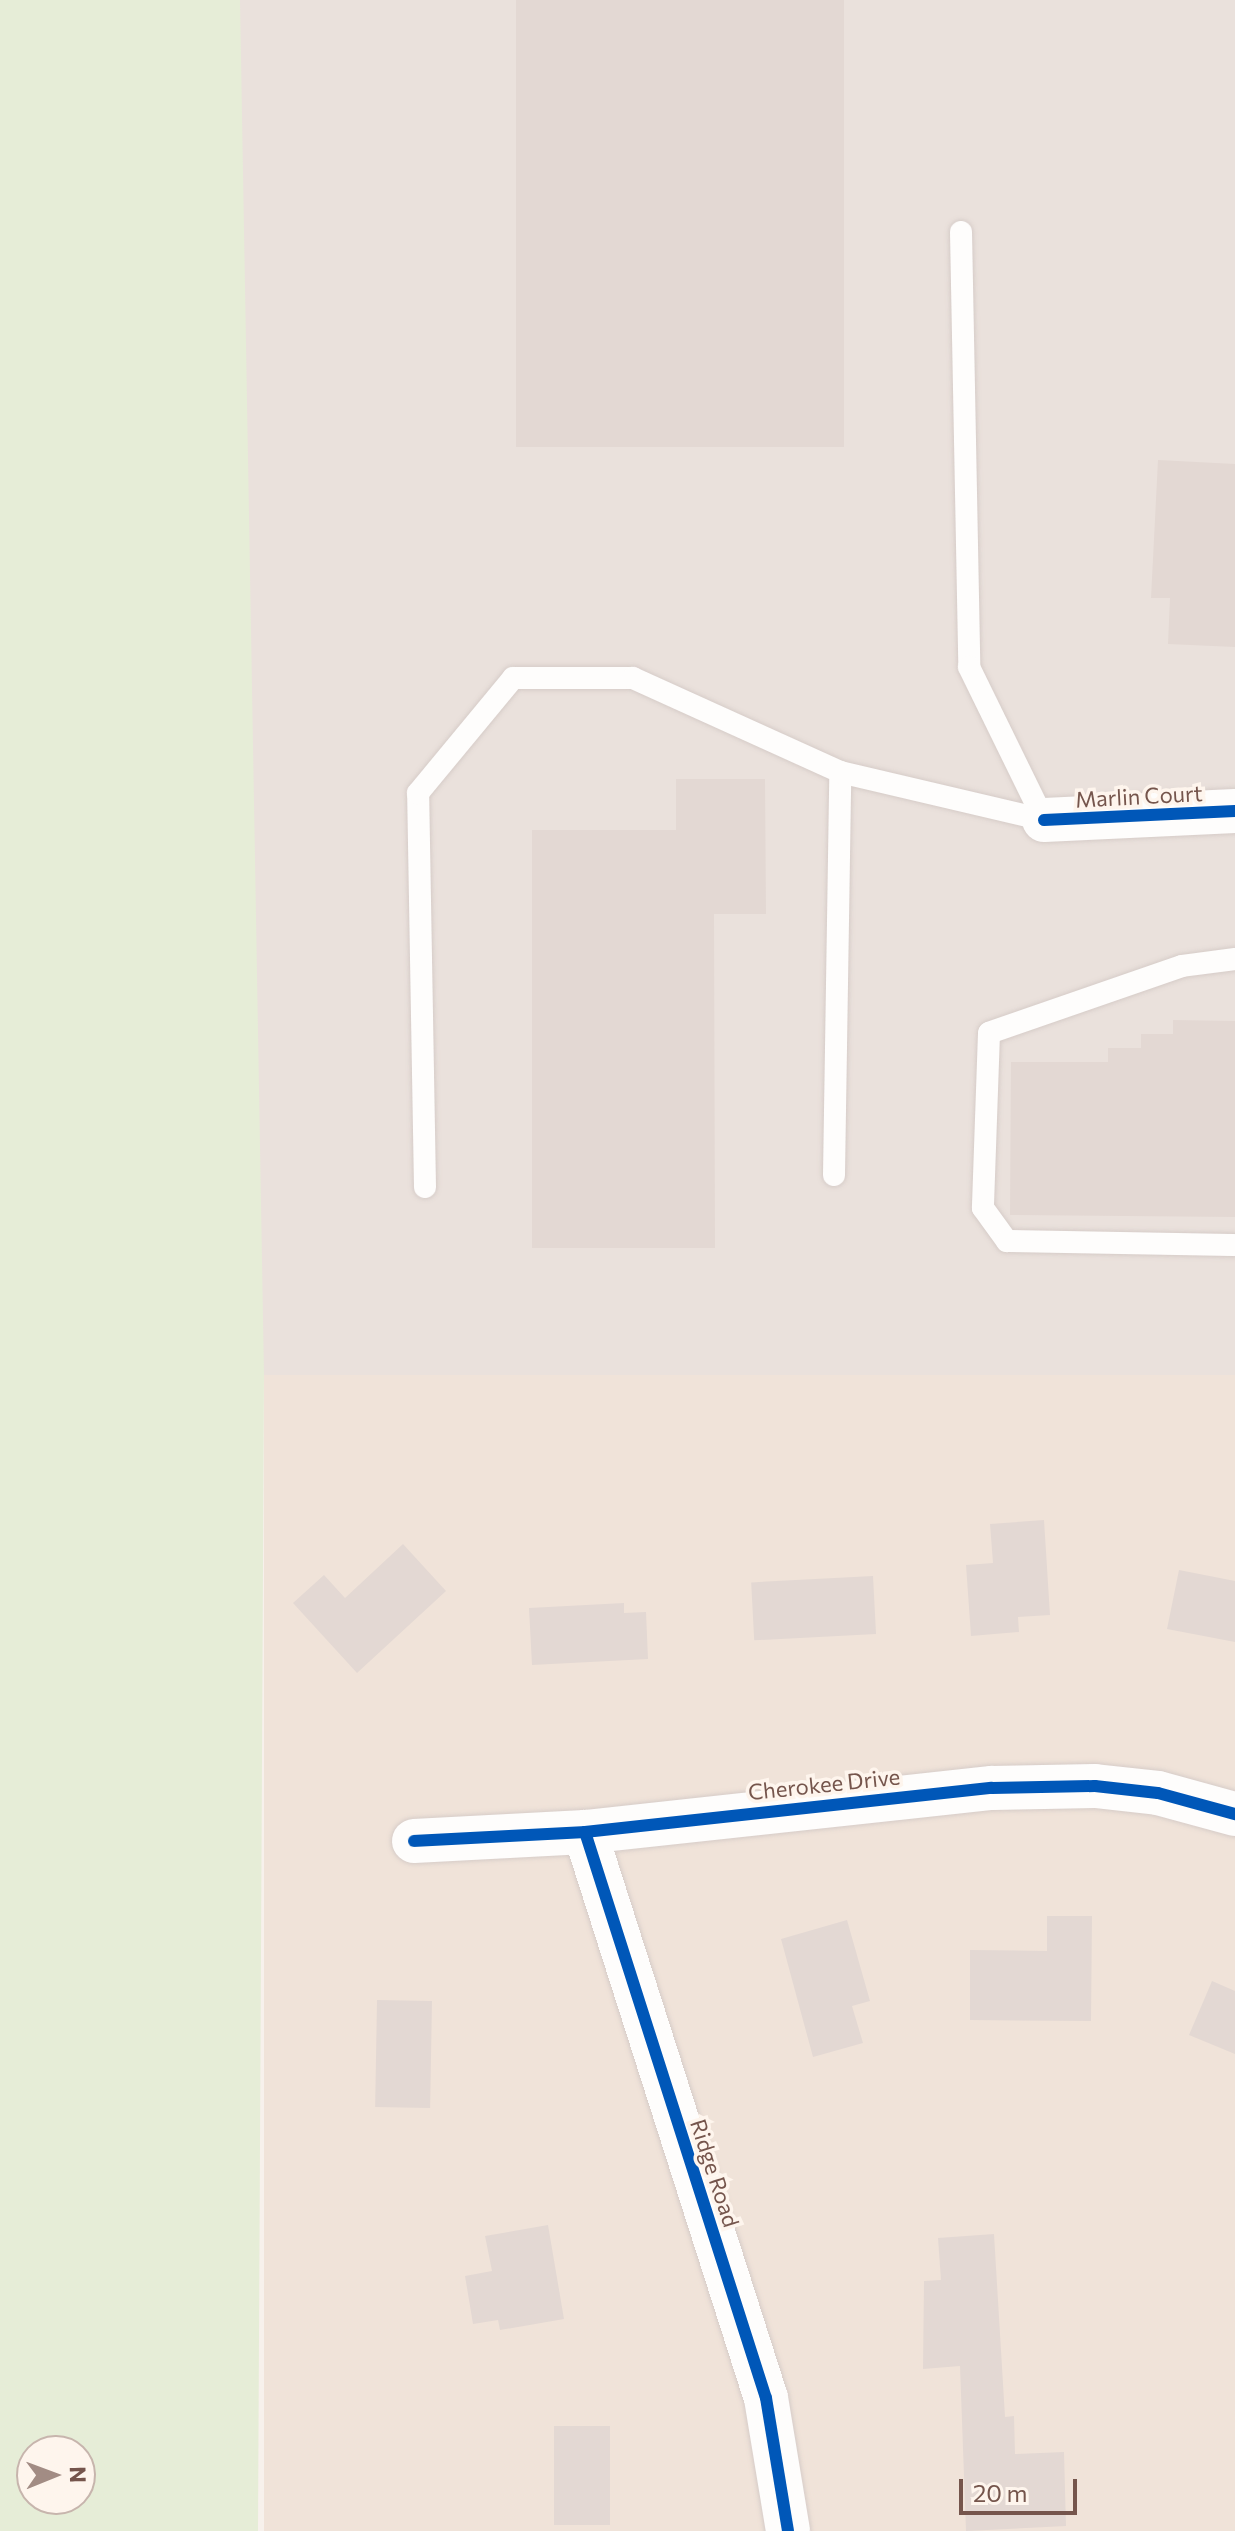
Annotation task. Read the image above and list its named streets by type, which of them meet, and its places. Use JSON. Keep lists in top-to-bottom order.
{
  "streets": {
    "street": ["Marlin Court", "Cherokee Drive", "Ridge Road"]
  },
  "crossings": [
    ["Cherokee Drive", "Ridge Road"]
  ],
  "scale_bar": "20 m",
  "north": "right"
}
